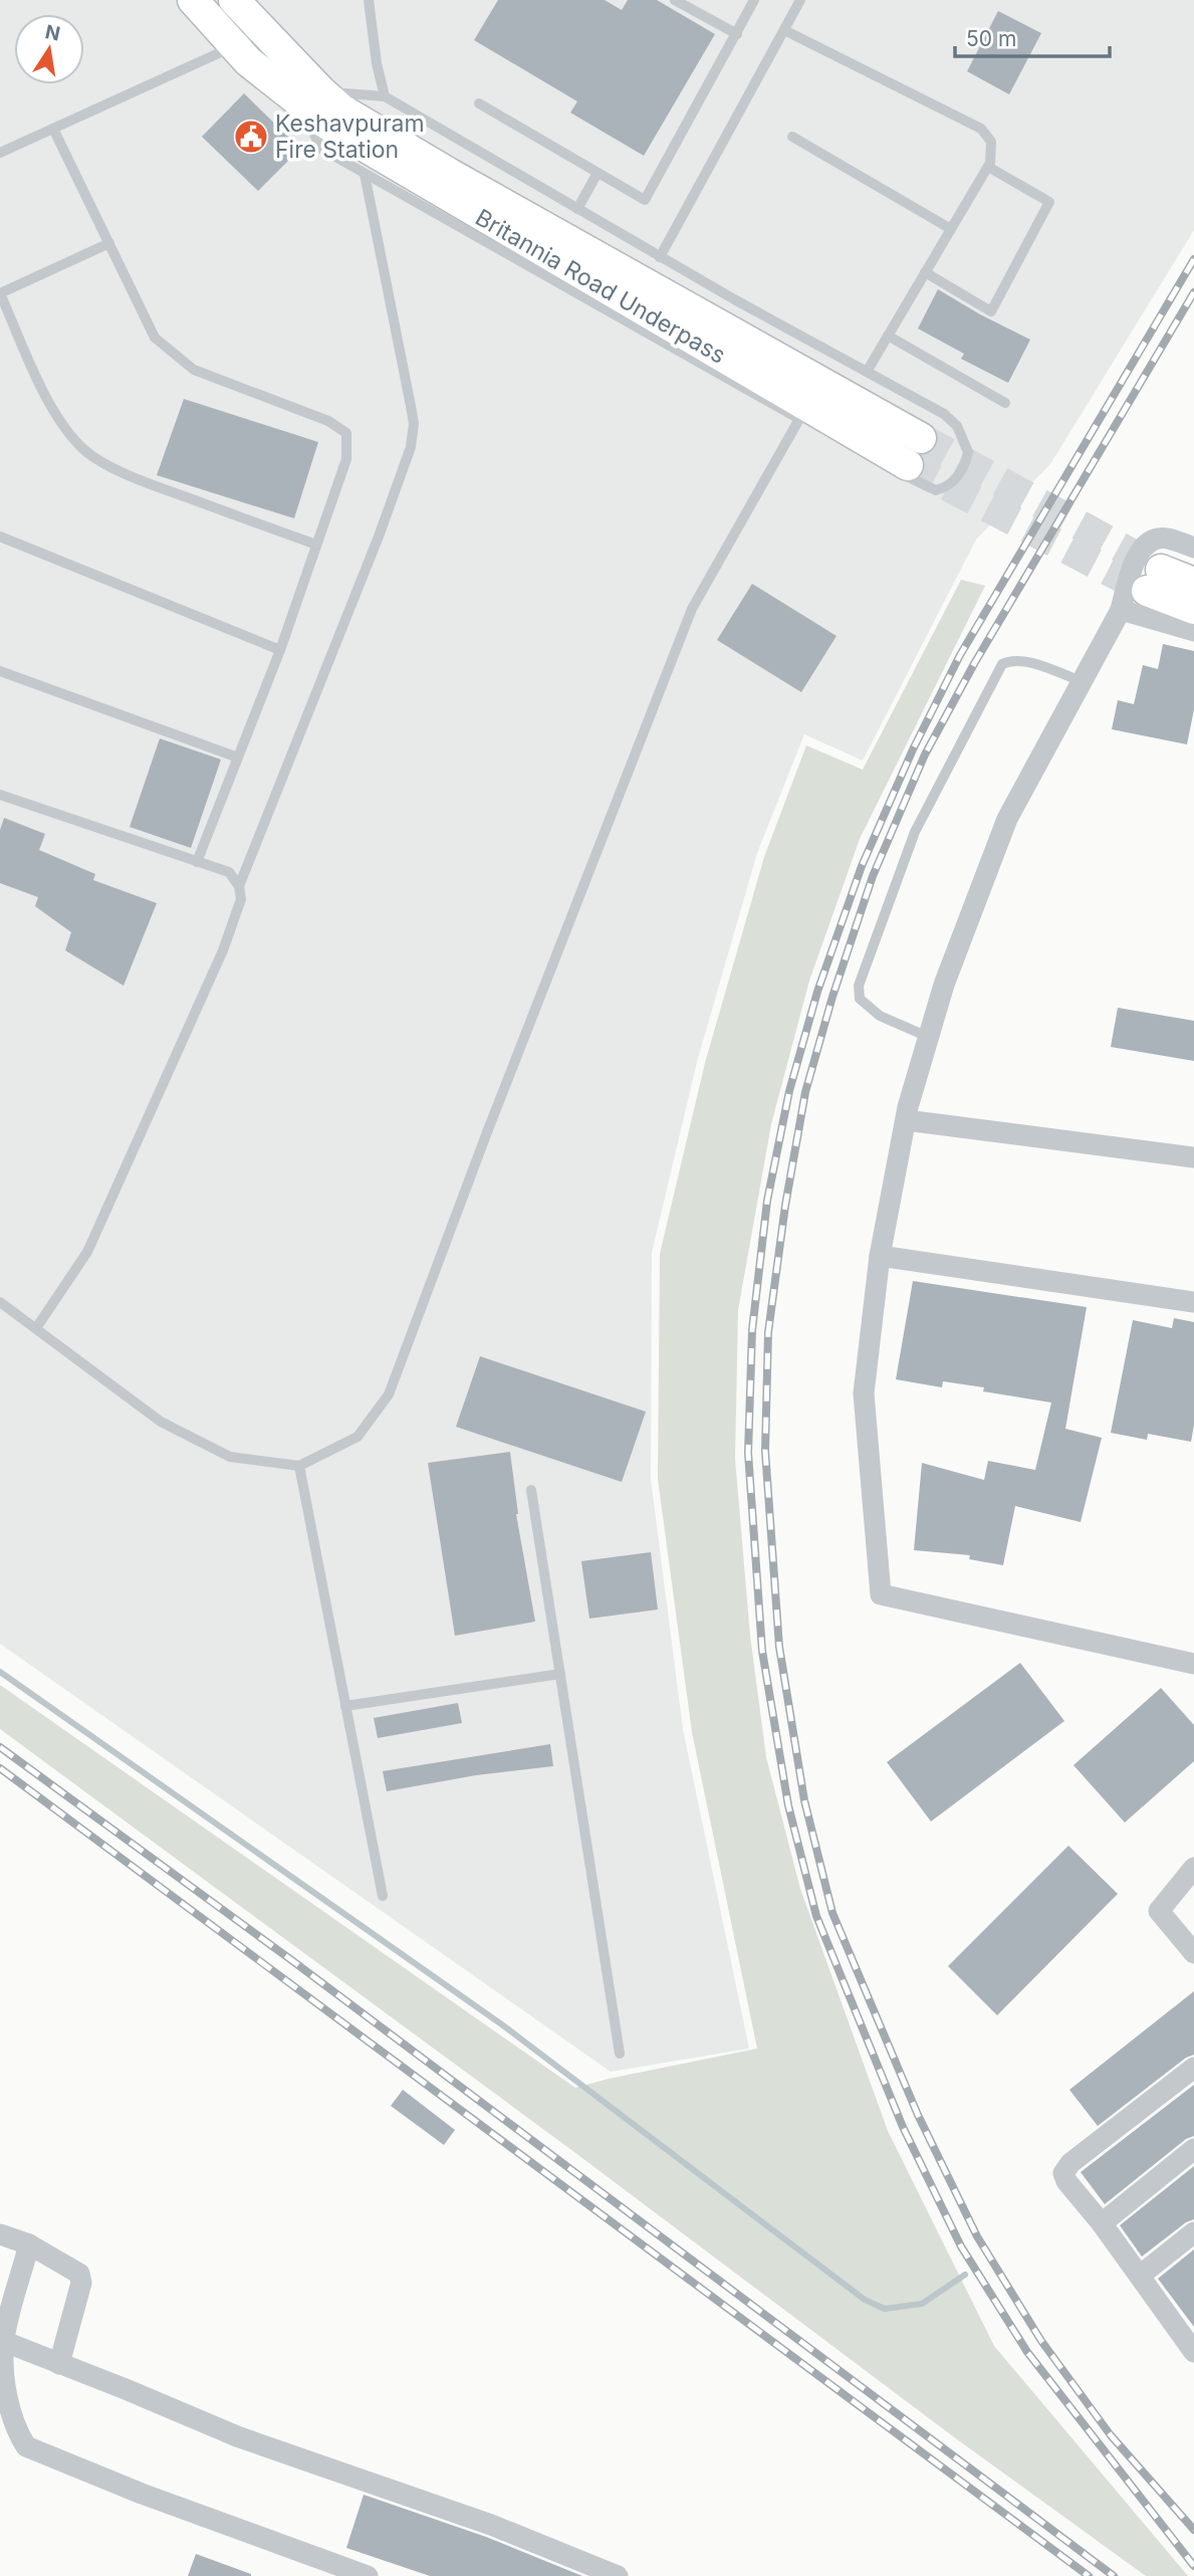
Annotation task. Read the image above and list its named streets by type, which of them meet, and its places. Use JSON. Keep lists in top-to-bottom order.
{
  "streets": {
    "main road": ["Britannia Road Underpass"]
  },
  "places": {
    "public building": ["Keshavpuram Fire Station"]
  },
  "scale_bar": "50 m",
  "north": "top"
}
